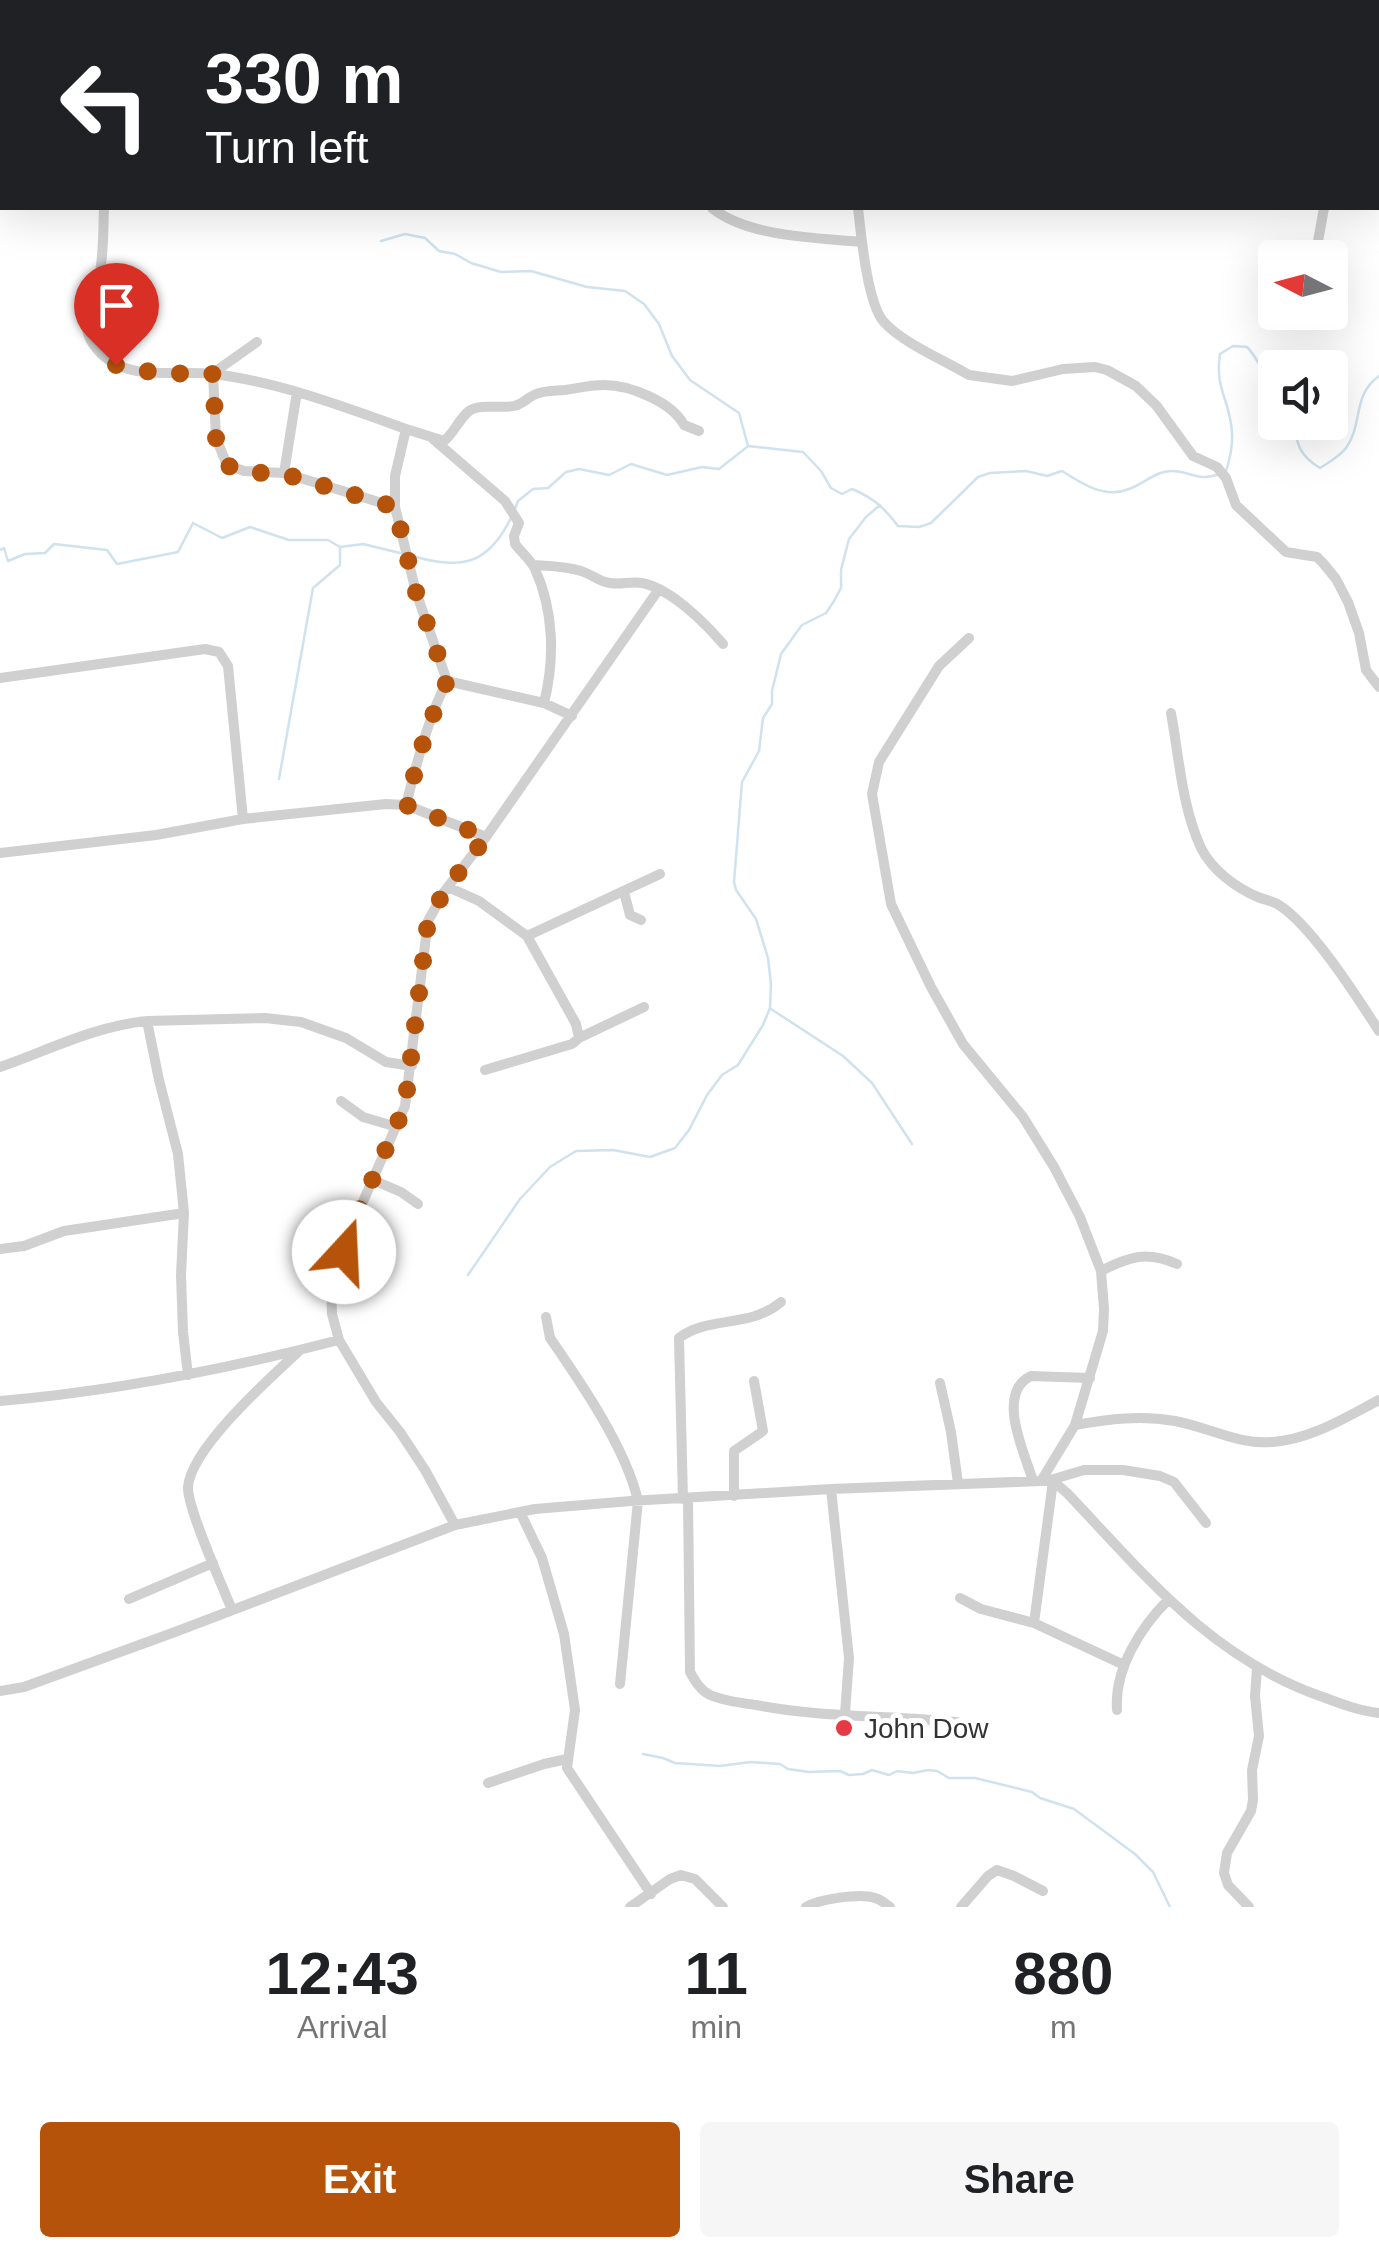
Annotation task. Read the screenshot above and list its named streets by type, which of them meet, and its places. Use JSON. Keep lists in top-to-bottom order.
{
  "places": ["John Dow"],
  "north": "left",
  "page": {
    "turn": ["330 m", "Turn left"],
    "eta": [
      "12:43",
      "Arrival",
      "11",
      "min",
      "880",
      "m"
    ],
    "buttons": ["Exit", "Share"]
  }
}
